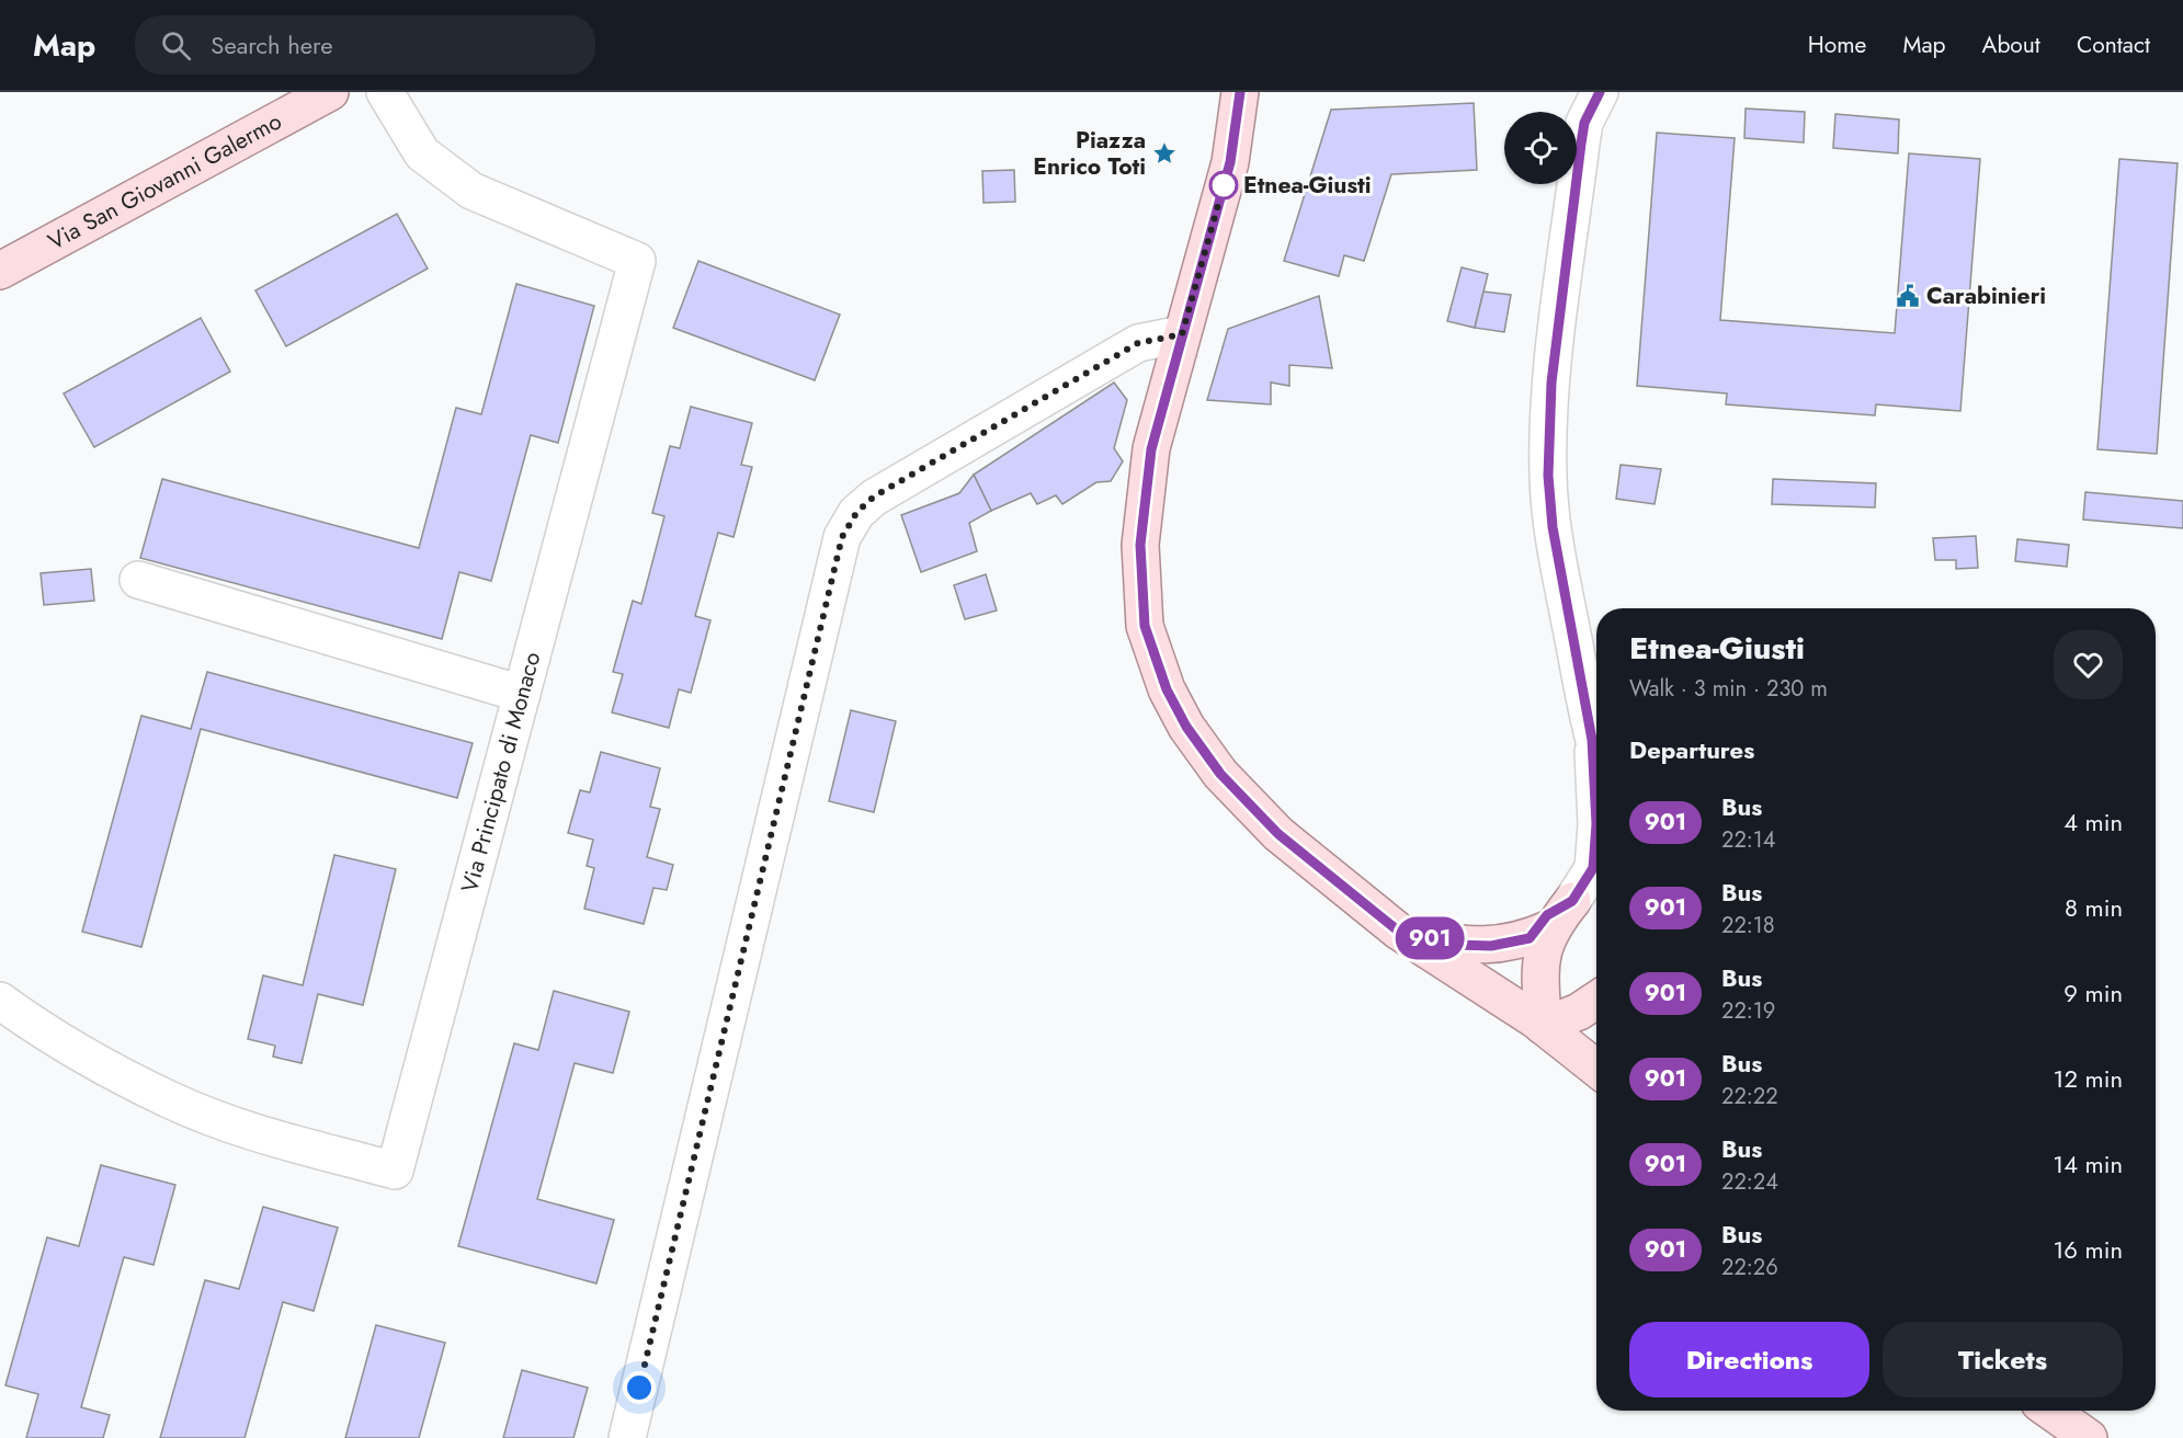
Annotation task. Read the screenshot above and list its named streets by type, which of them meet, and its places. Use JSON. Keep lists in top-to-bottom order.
{
  "streets": {
    "main road": ["Via San Giovanni Galermo"],
    "street": ["Via Principato di Monaco"]
  },
  "places": {
    "place": ["Piazza Enrico Toti"],
    "other": ["Etnea-Giusti"],
    "public building": ["Carabinieri"]
  },
  "lines": ["bus line 901"],
  "page": {
    "header": "Map",
    "search": "Search here",
    "nav": [
      "Home",
      "Map",
      "About",
      "Contact"
    ],
    "on_map": "901",
    "heading": [
      ["Etnea-Giusti", "Walk · 3 min · 230 m"],
      "Departures"
    ],
    "list": [
      {
        "mark": "901",
        "name": "Bus",
        "note": "22:14",
        "value": "4 min"
      },
      {
        "mark": "901",
        "name": "Bus",
        "note": "22:18",
        "value": "8 min"
      },
      {
        "mark": "901",
        "name": "Bus",
        "note": "22:19",
        "value": "9 min"
      },
      {
        "mark": "901",
        "name": "Bus",
        "note": "22:22",
        "value": "12 min"
      },
      {
        "mark": "901",
        "name": "Bus",
        "note": "22:24",
        "value": "14 min"
      },
      {
        "mark": "901",
        "name": "Bus",
        "note": "22:26",
        "value": "16 min"
      }
    ],
    "buttons": ["Directions", "Tickets"]
  }
}
